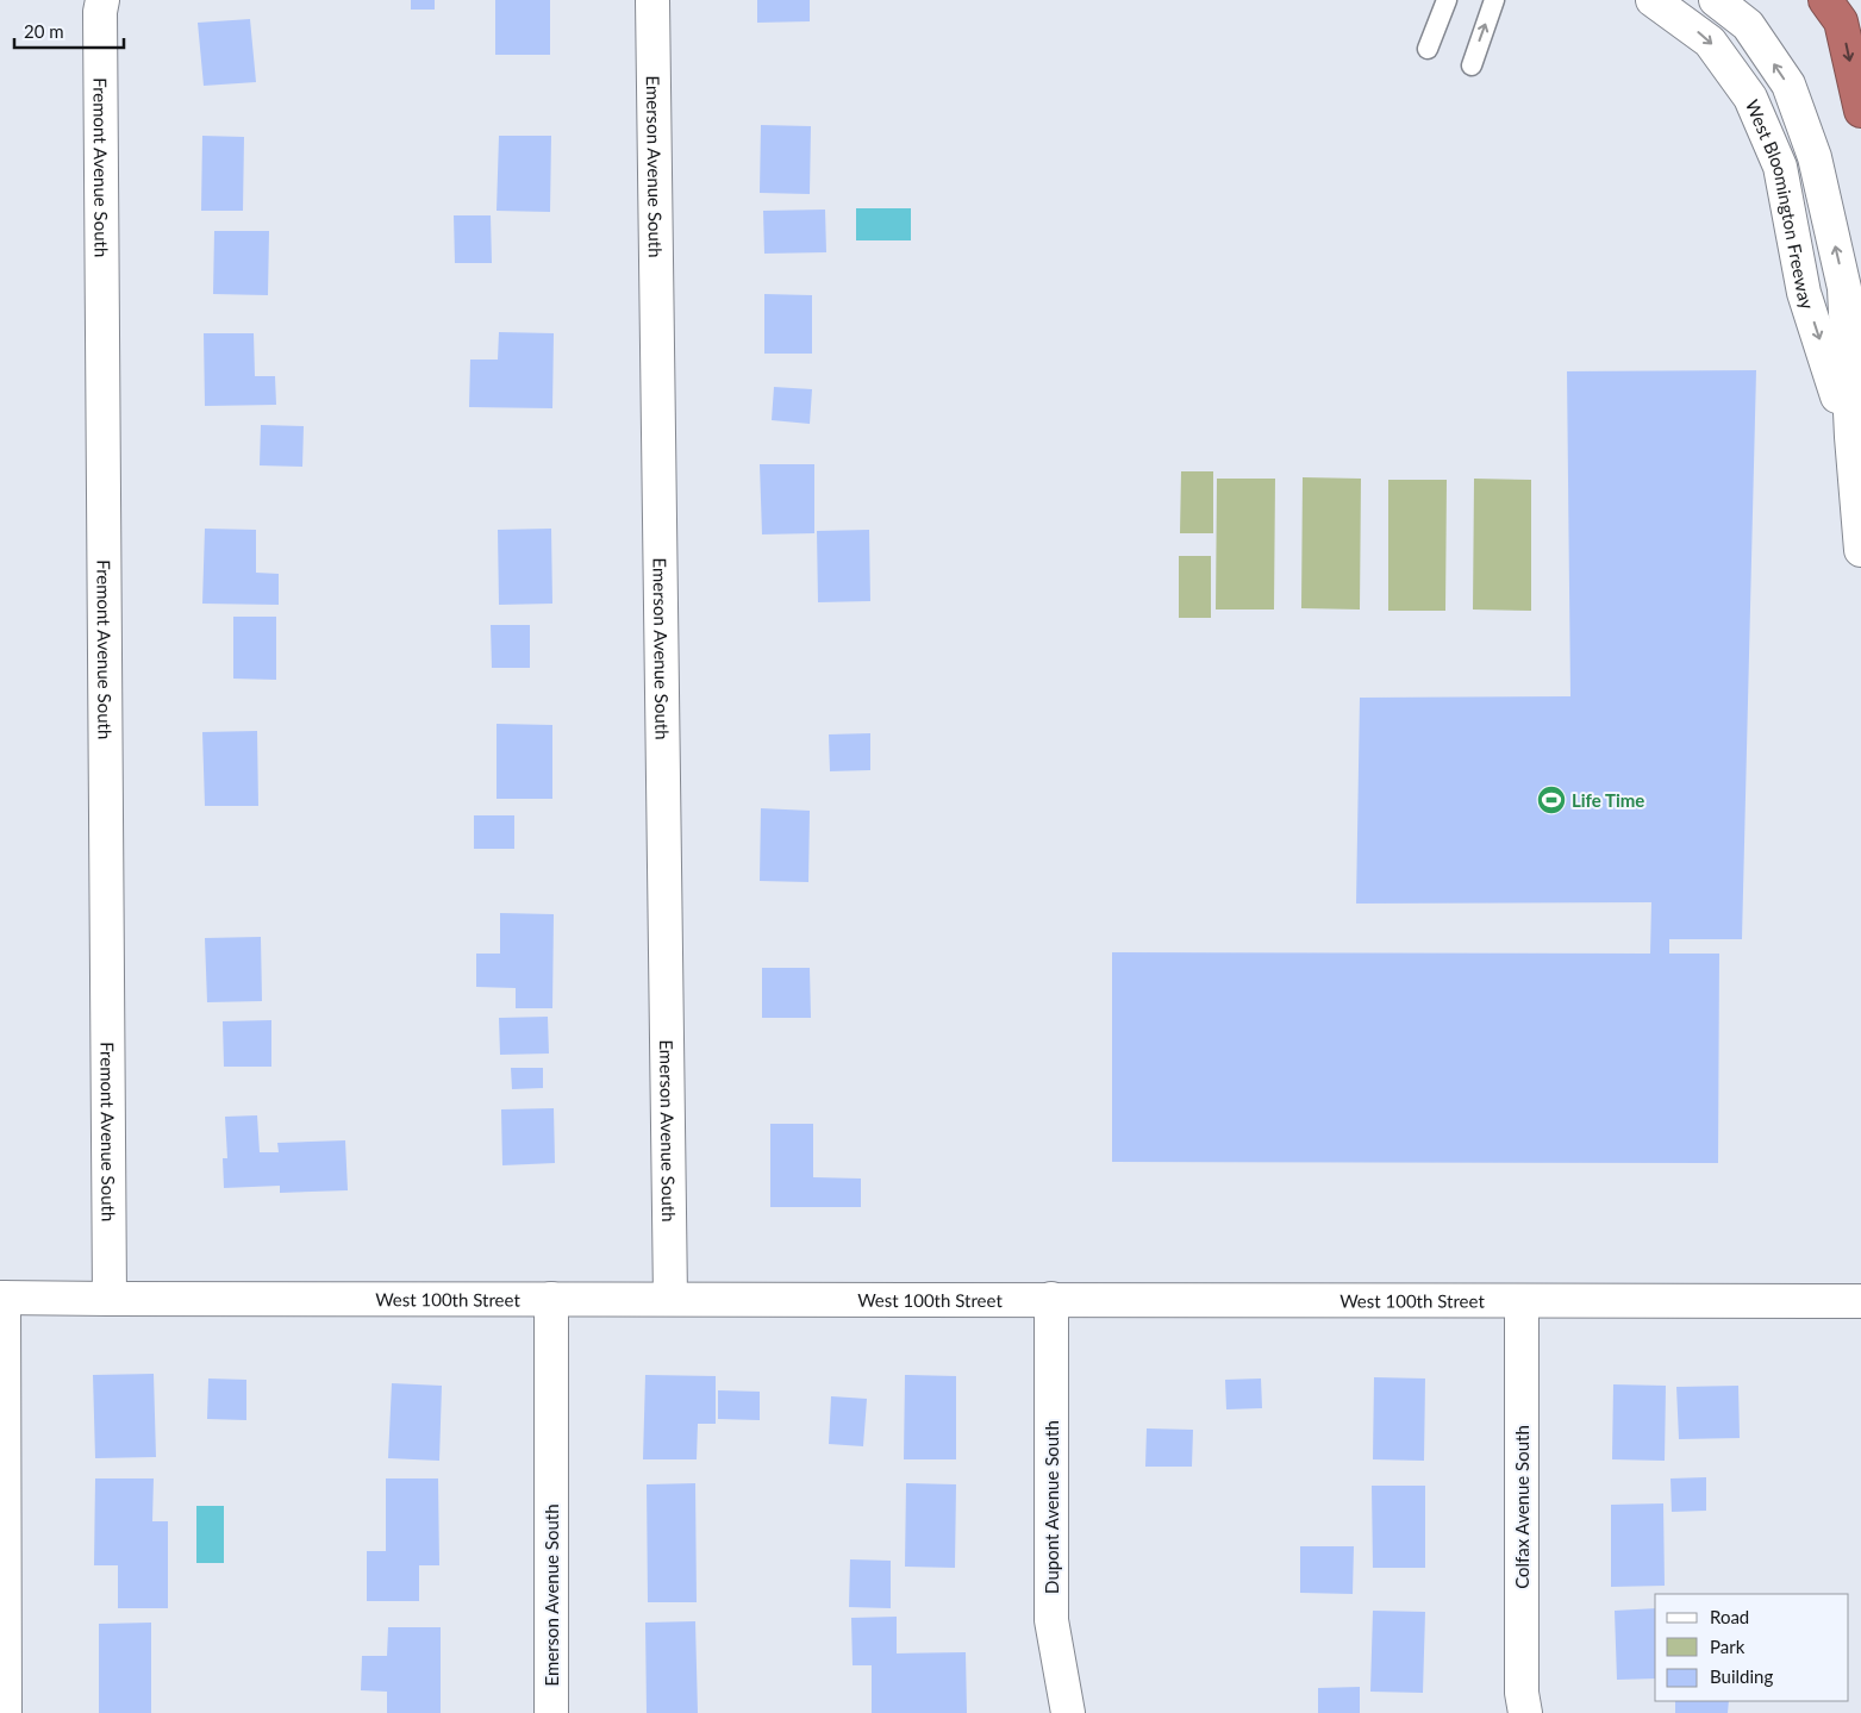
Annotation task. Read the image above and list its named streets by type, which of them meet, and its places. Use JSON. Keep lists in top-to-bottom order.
{
  "streets": {
    "street": [
      "Fremont Avenue South",
      "Emerson Avenue South",
      "West Bloomington Freeway",
      "West 100th Street",
      "Dupont Avenue South",
      "Colfax Avenue South"
    ]
  },
  "crossings": [
    ["Fremont Avenue South", "West 100th Street"],
    ["Emerson Avenue South", "West 100th Street"],
    ["West 100th Street", "Dupont Avenue South"],
    ["West 100th Street", "Colfax Avenue South"]
  ],
  "places": {
    "sports": ["Life Time"]
  },
  "legend": ["Road", "Park", "Building"],
  "scale_bar": "20 m"
}
